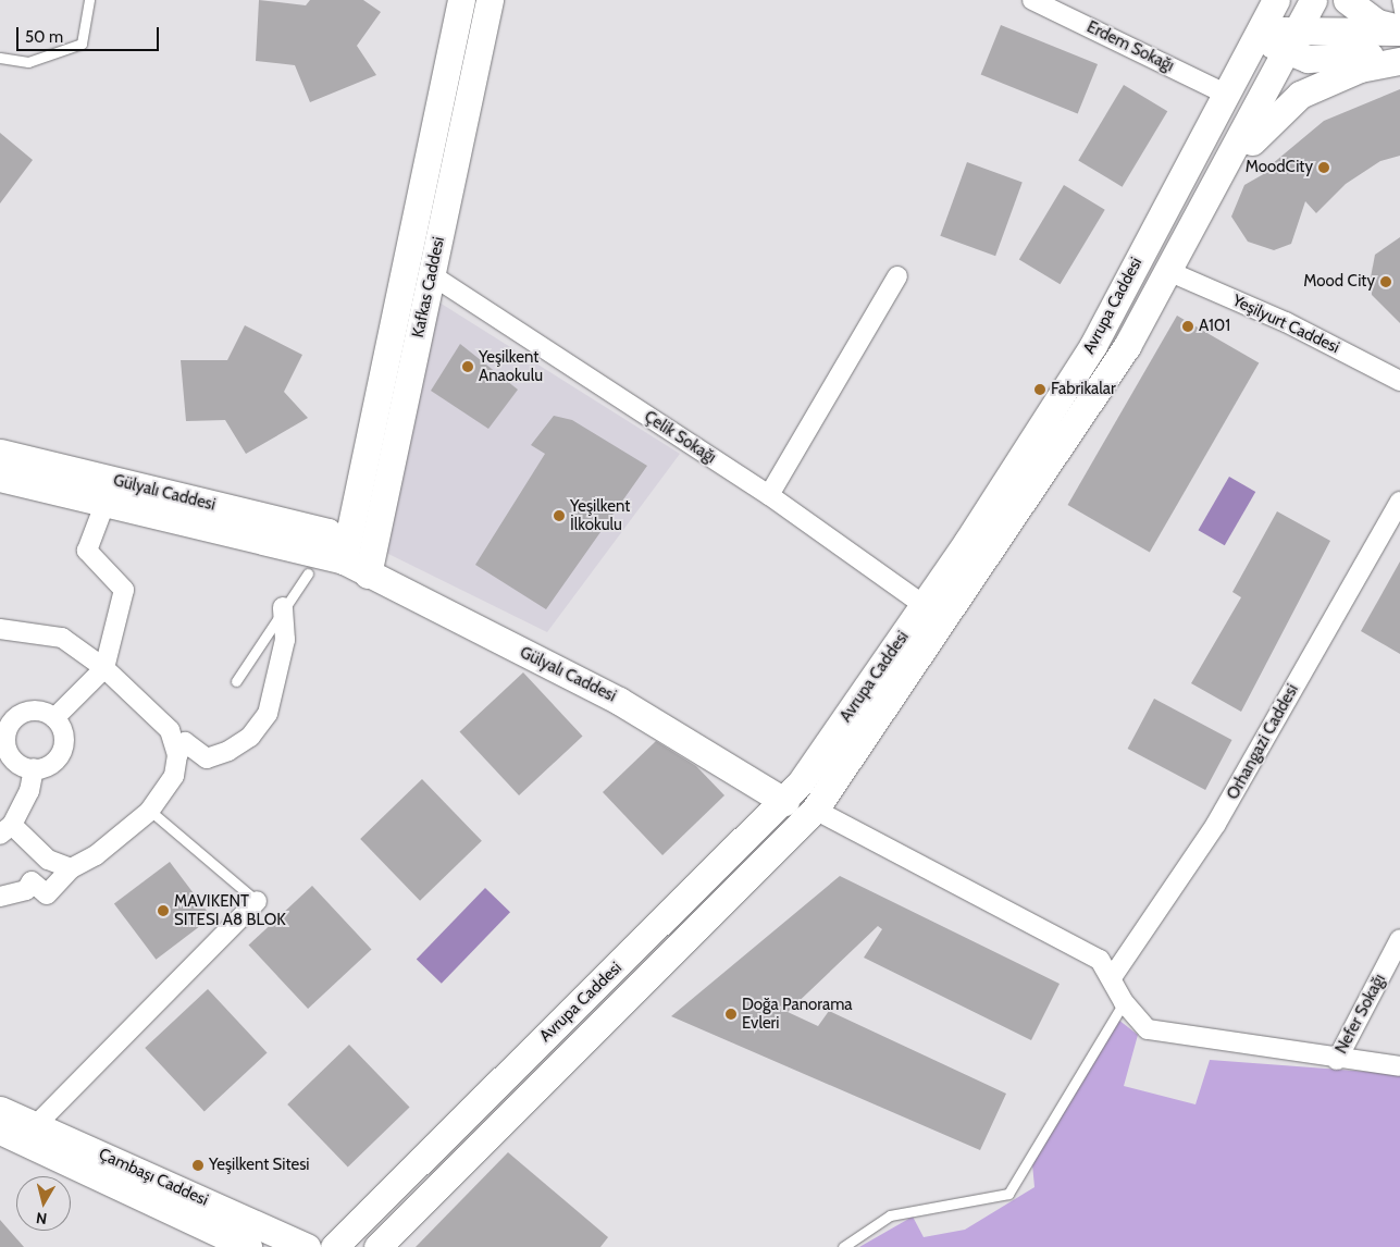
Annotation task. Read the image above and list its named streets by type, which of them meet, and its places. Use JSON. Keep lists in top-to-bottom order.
{
  "streets": {
    "street": [
      "Erdem Sokağı",
      "Kafkas Caddesi",
      "Avrupa Caddesi",
      "Yeşilyurt Caddesi",
      "Çelik Sokağı",
      "Gülyalı Caddesi",
      "Orhangazi Caddesi",
      "Nefer Sokağı",
      "Çambaşı Caddesi"
    ]
  },
  "crossings": [
    ["Erdem Sokağı", "Avrupa Caddesi"],
    ["Kafkas Caddesi", "Çelik Sokağı"],
    ["Kafkas Caddesi", "Gülyalı Caddesi"],
    ["Avrupa Caddesi", "Yeşilyurt Caddesi"],
    ["Avrupa Caddesi", "Çelik Sokağı"],
    ["Avrupa Caddesi", "Gülyalı Caddesi"]
  ],
  "places": [
    "MoodCity",
    "Mood City",
    "A101",
    "Yeşilkent Anaokulu",
    "Fabrikalar",
    "Yeşilkent İlkokulu",
    "MAVIKENT SITESI A8 BLOK",
    "Doğa Panorama Evleri",
    "Yeşilkent Sitesi"
  ],
  "scale_bar": "50 m",
  "north": "bottom"
}
